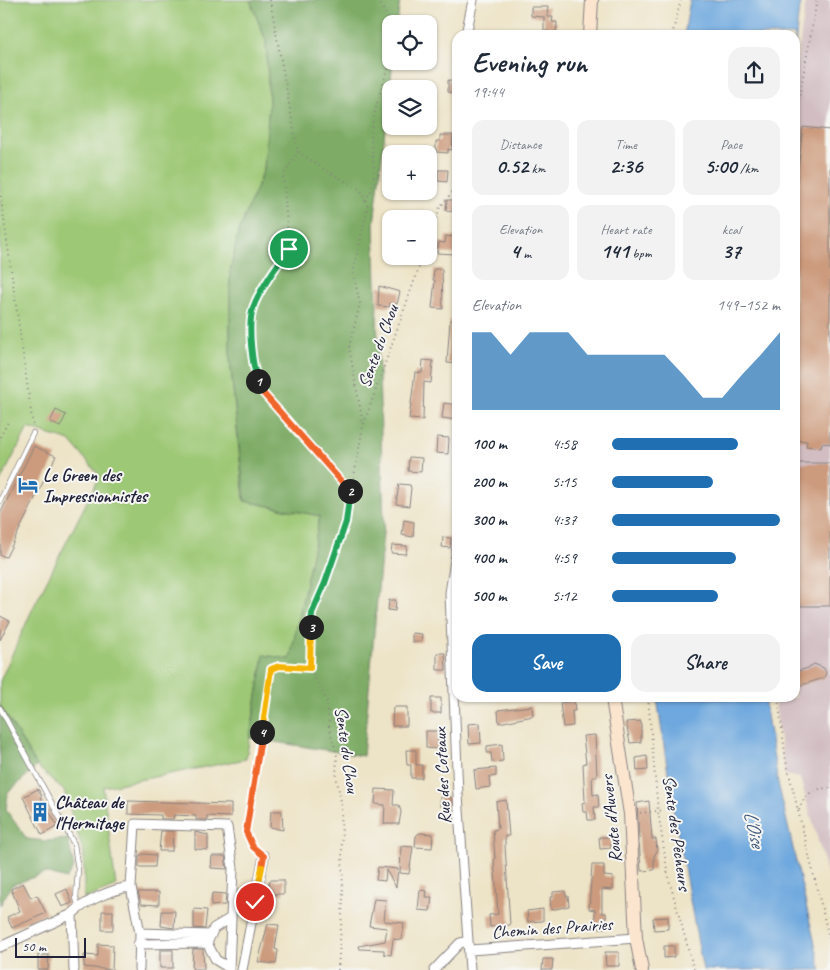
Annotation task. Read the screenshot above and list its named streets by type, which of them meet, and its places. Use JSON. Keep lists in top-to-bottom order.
{
  "streets": {
    "main road": ["Route d'Auvers"],
    "street": ["Rue des Coteaux", "Chemin des Prairies"],
    "path": ["Sente du Chou", "Sente des Pêcheurs"]
  },
  "crossings": [
    ["Rue des Coteaux", "Chemin des Prairies"],
    ["Route d'Auvers", "Chemin des Prairies"]
  ],
  "water": ["L'Oise"],
  "places": {
    "hotel": ["Le Green des Impressionnistes"],
    "building": ["Château de l'Hermitage"]
  },
  "scale_bar": "50 m",
  "page": {
    "map_buttons": ["+", "−"],
    "heading": ["Evening run", "19:44"],
    "stats": [
      ["Distance", "0.52 km"],
      ["Time", "2:36"],
      ["Pace", "5:00 /km"],
      ["Elevation", "4 m"],
      ["Heart rate", "141 bpm"],
      ["kcal", "37"]
    ],
    "chart": ["Elevation", "149–152 m"],
    "pins": [
      "1",
      "2",
      "3",
      "4"
    ],
    "list": [
      {
        "name": "100 m",
        "note": "4:58"
      },
      {
        "name": "200 m",
        "note": "5:15"
      },
      {
        "name": "300 m",
        "note": "4:37"
      },
      {
        "name": "400 m",
        "note": "4:59"
      },
      {
        "name": "500 m",
        "note": "5:12"
      }
    ],
    "buttons": ["Save", "Share"],
    "scale": "50 m"
  }
}
